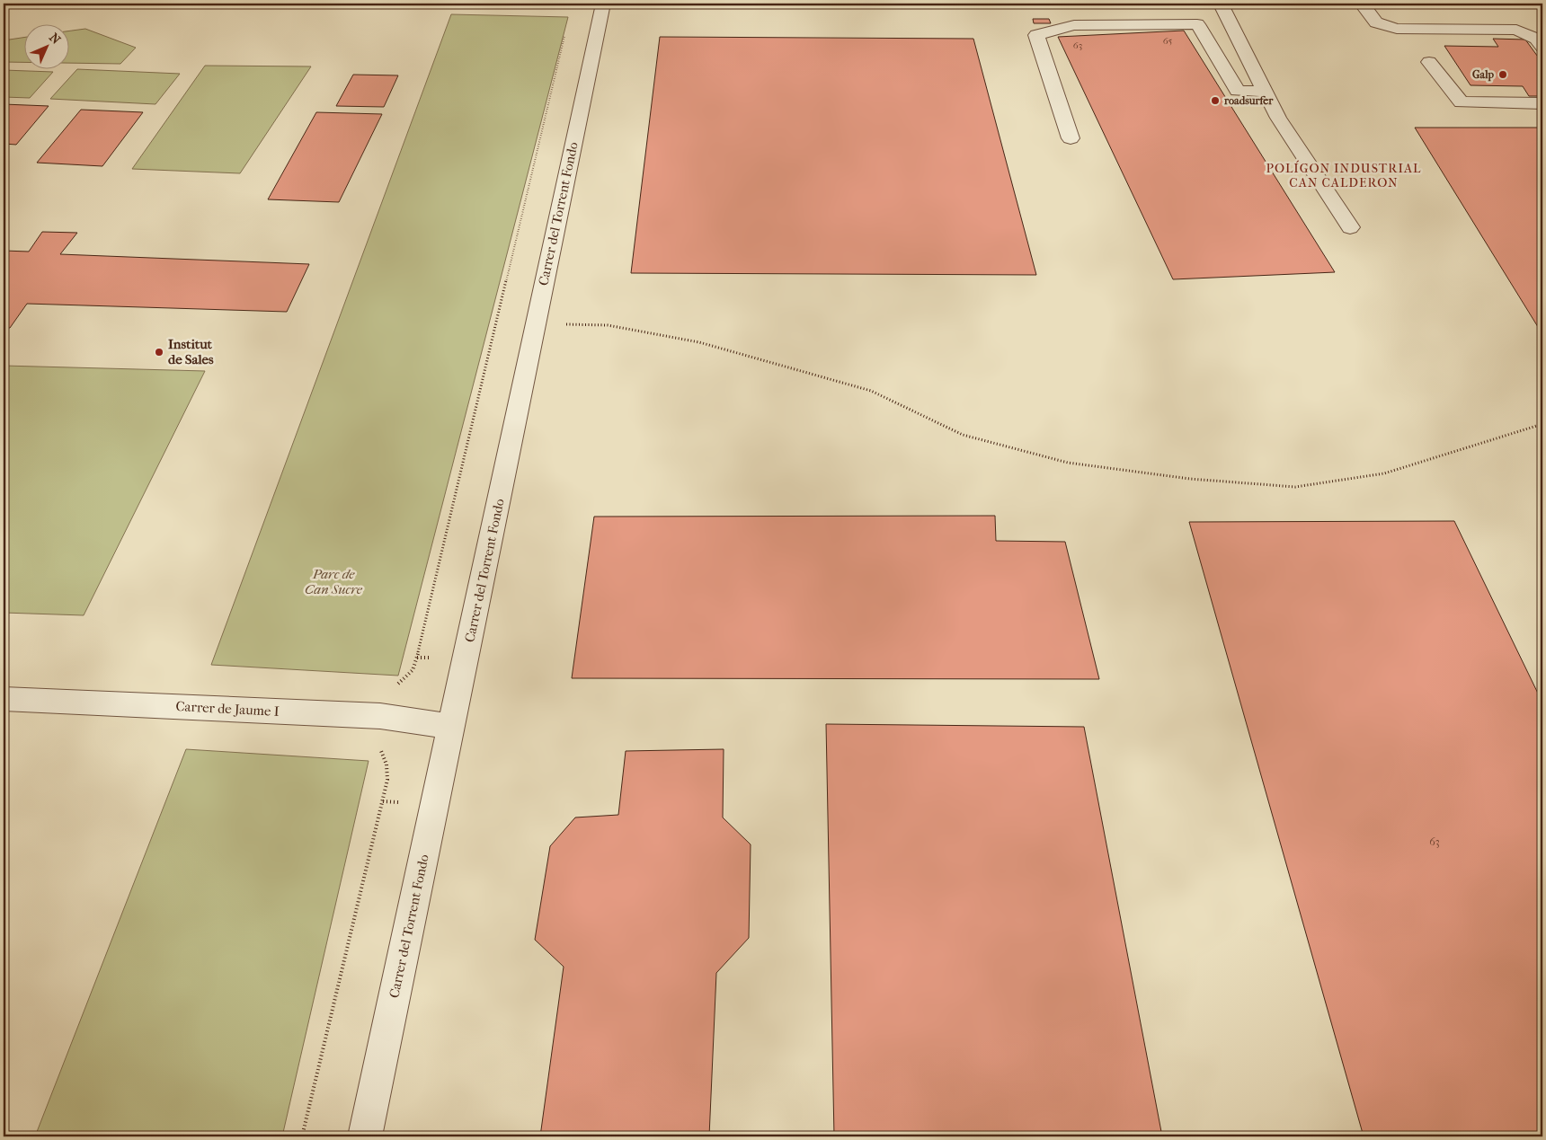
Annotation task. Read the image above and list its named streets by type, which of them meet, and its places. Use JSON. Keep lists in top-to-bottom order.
{
  "streets": {
    "street": ["Carrer del Torrent Fondo", "Carrer de Jaume I"]
  },
  "crossings": [
    ["Carrer del Torrent Fondo", "Carrer de Jaume I"]
  ],
  "districts": ["POLÍGON INDUSTRIAL CAN CALDERON"],
  "parks": ["Parc de Can Sucre"],
  "places": ["Galp", "roadsurfer", "Institut de Sales"],
  "house_numbers": ["65", "63", "63"],
  "north": "top right"
}
